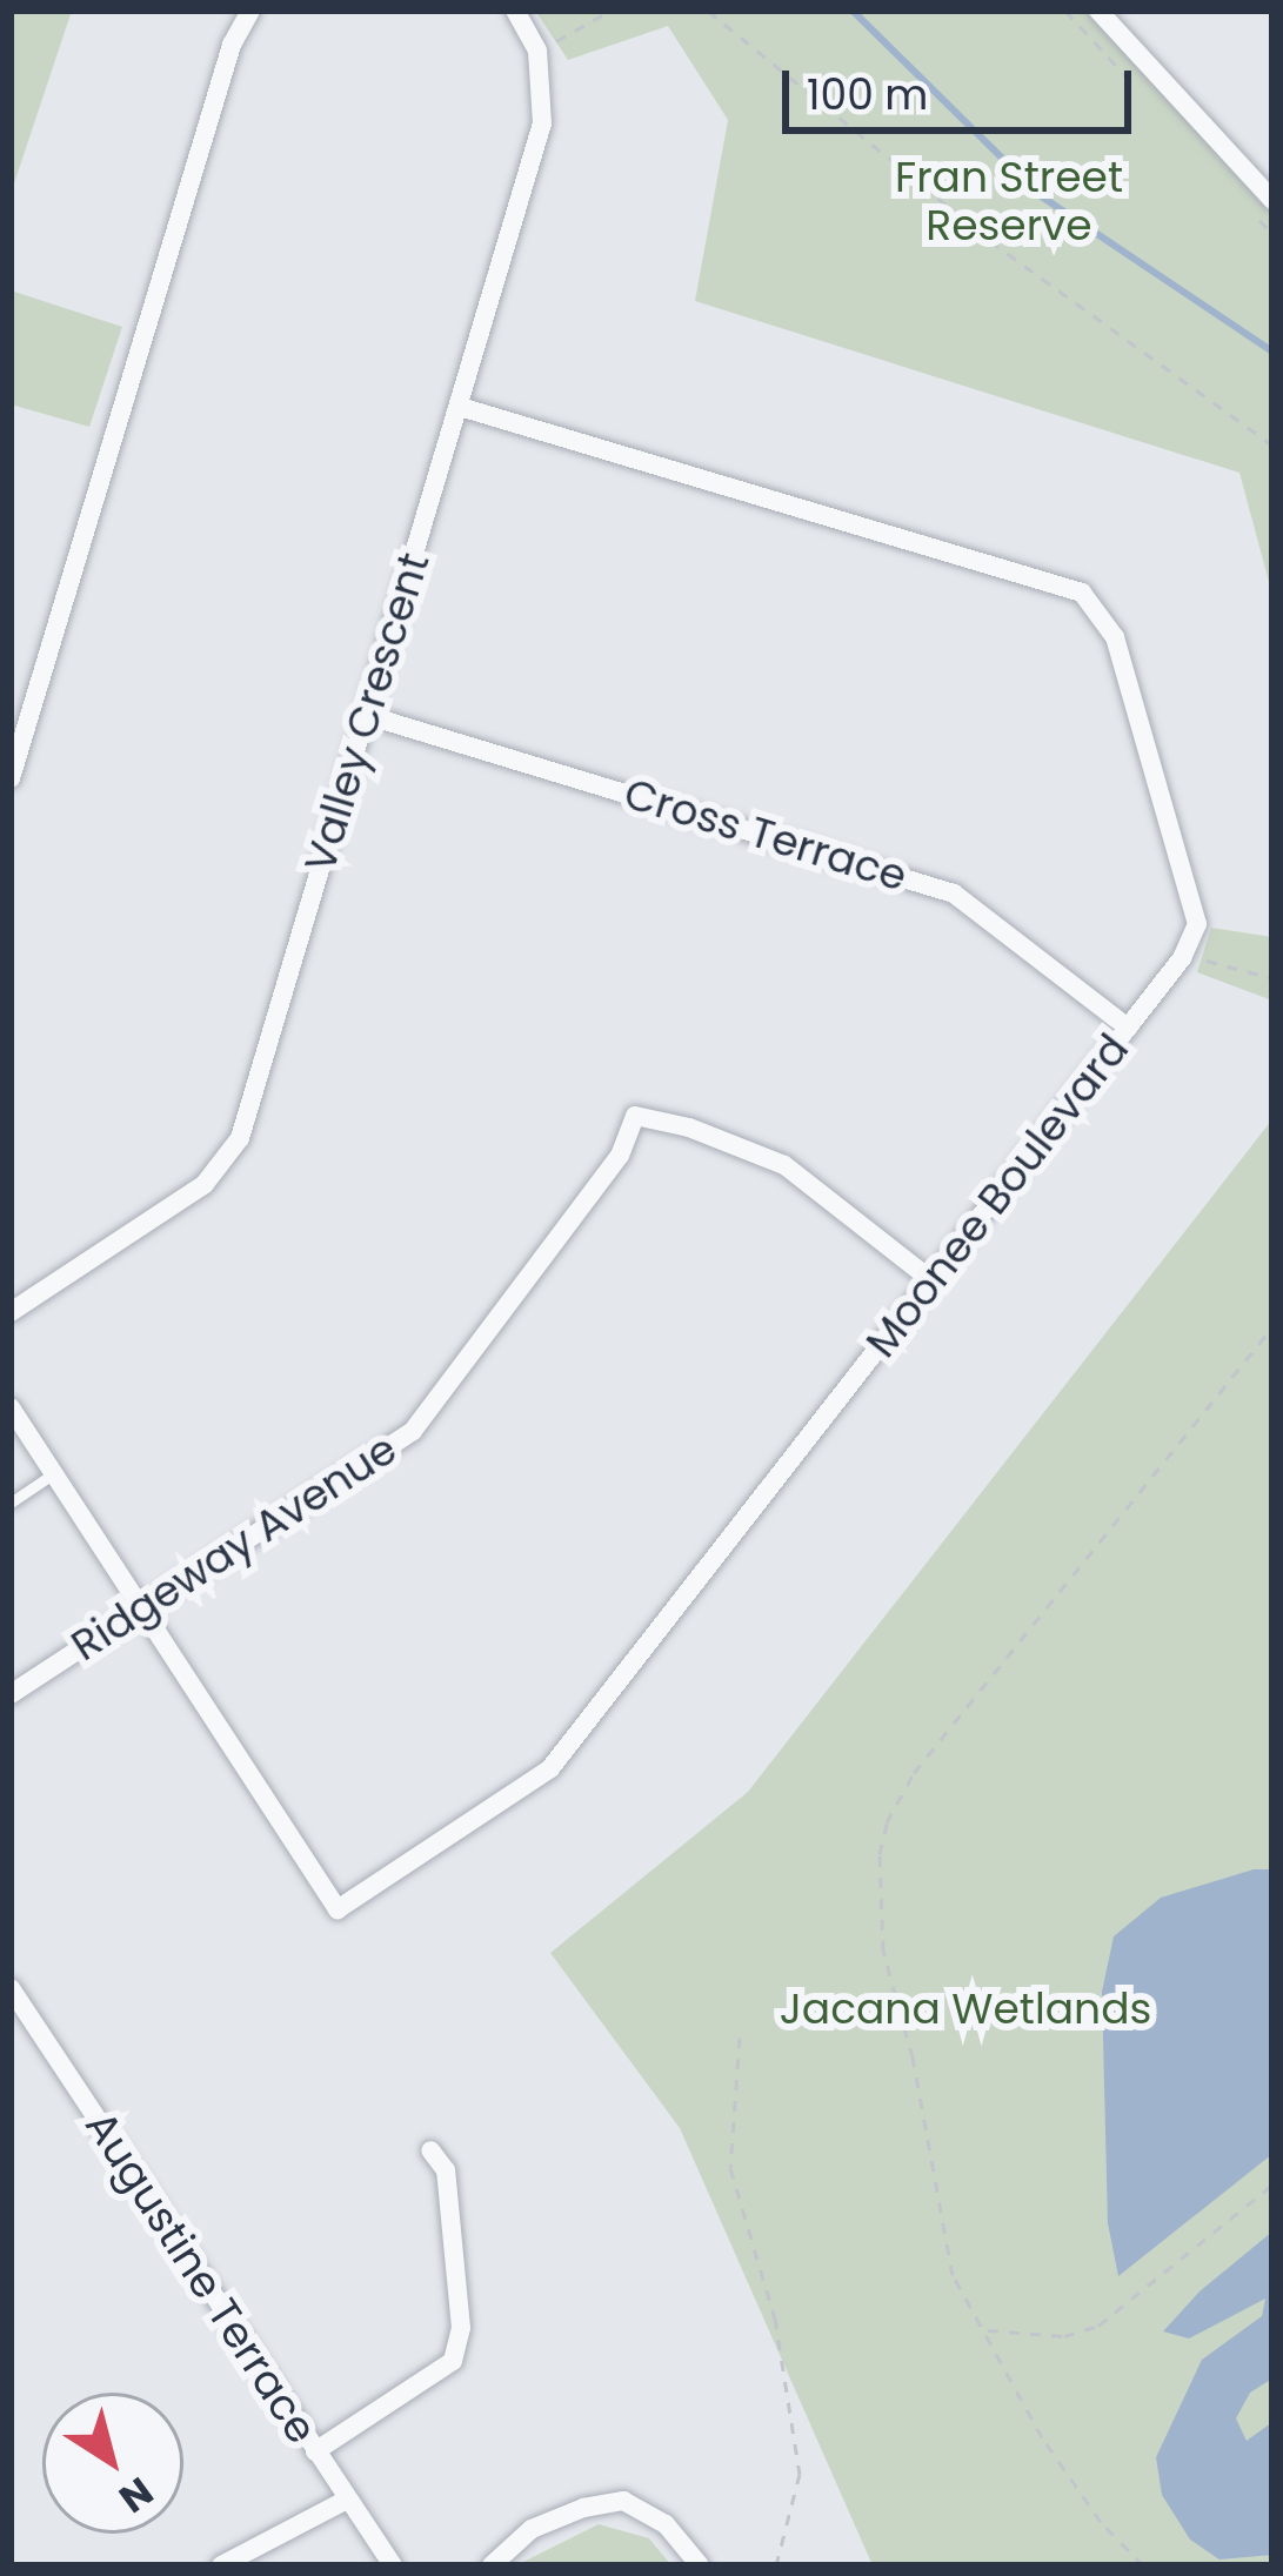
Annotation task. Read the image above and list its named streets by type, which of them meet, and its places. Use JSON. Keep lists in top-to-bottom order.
{
  "streets": {
    "street": [
      "Valley Crescent",
      "Cross Terrace",
      "Moonee Boulevard",
      "Ridgeway Avenue",
      "Augustine Terrace"
    ]
  },
  "crossings": [
    ["Valley Crescent", "Cross Terrace"],
    ["Valley Crescent", "Moonee Boulevard"],
    ["Cross Terrace", "Moonee Boulevard"],
    ["Moonee Boulevard", "Ridgeway Avenue"]
  ],
  "parks": ["Fran Street Reserve", "Jacana Wetlands"],
  "scale_bar": "100 m",
  "north": "bottom right"
}
